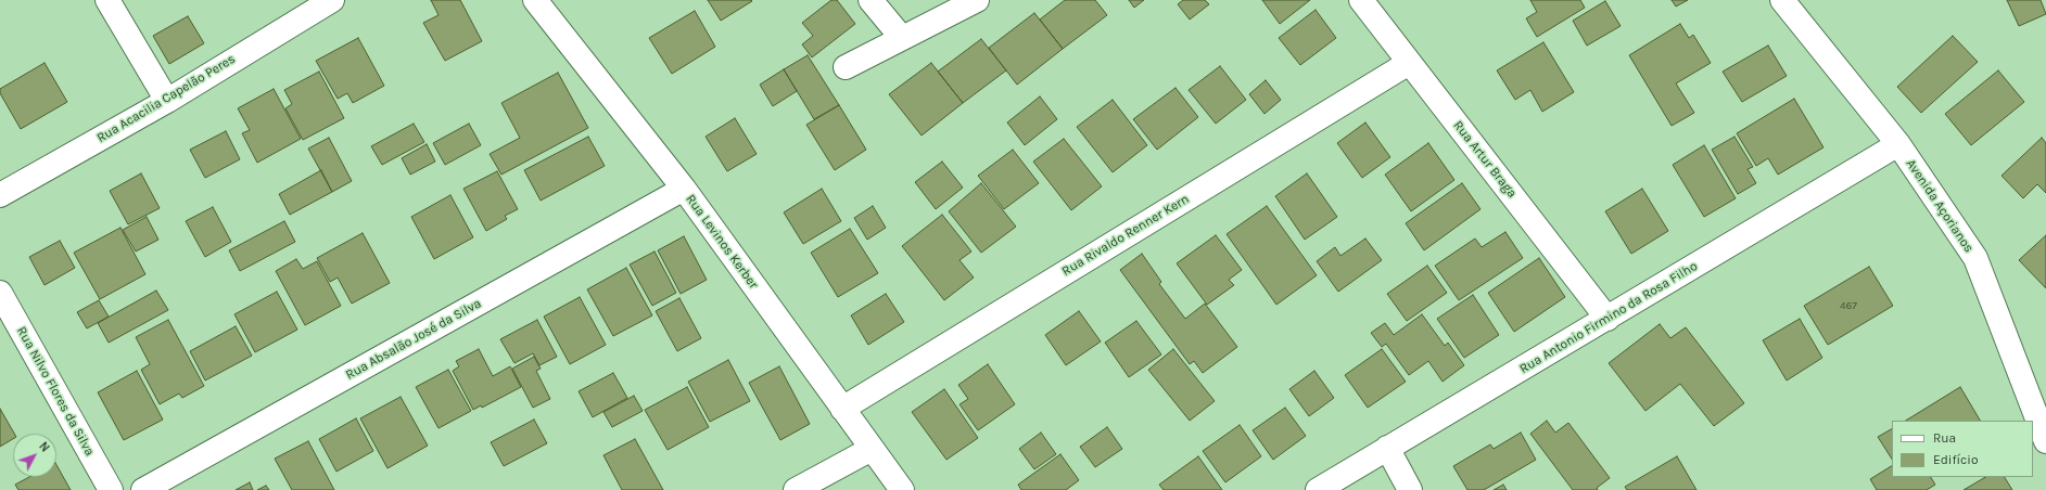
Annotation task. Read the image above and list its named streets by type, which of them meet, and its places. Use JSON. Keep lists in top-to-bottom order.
{
  "streets": {
    "street": [
      "Rua Acacilia Capelão Peres",
      "Rua Artur Braga",
      "Avenida Açorianos",
      "Rua Rivaldo Renner Kern",
      "Rua Levinos Kerber",
      "Rua Antonio Firmino da Rosa Filho",
      "Rua Absalão José da Silva",
      "Rua Nilvo Flores da Silva"
    ]
  },
  "crossings": [
    ["Rua Artur Braga", "Rua Rivaldo Renner Kern"],
    ["Rua Artur Braga", "Rua Antonio Firmino da Rosa Filho"],
    ["Avenida Açorianos", "Rua Antonio Firmino da Rosa Filho"],
    ["Rua Rivaldo Renner Kern", "Rua Levinos Kerber"],
    ["Rua Levinos Kerber", "Rua Absalão José da Silva"]
  ],
  "house_numbers": ["467"],
  "legend": ["Rua", "Edifício"],
  "north": "top right"
}
